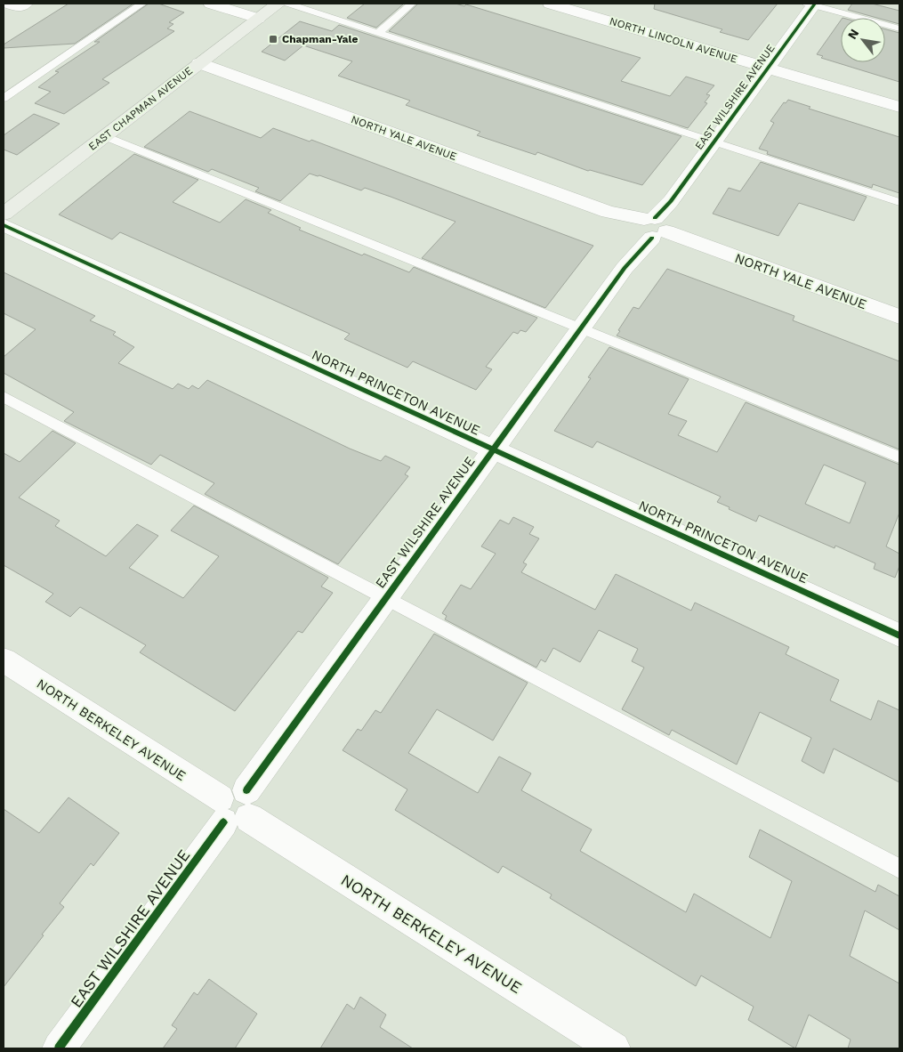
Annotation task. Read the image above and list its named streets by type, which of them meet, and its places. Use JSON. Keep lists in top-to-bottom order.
{
  "streets": {
    "main road": ["EAST CHAPMAN AVENUE"],
    "street": [
      "NORTH LINCOLN AVENUE",
      "EAST WILSHIRE AVENUE",
      "NORTH YALE AVENUE",
      "NORTH PRINCETON AVENUE",
      "NORTH BERKELEY AVENUE"
    ]
  },
  "crossings": [
    ["NORTH LINCOLN AVENUE", "EAST WILSHIRE AVENUE"],
    ["EAST WILSHIRE AVENUE", "NORTH YALE AVENUE"],
    ["EAST WILSHIRE AVENUE", "NORTH PRINCETON AVENUE"],
    ["EAST WILSHIRE AVENUE", "NORTH BERKELEY AVENUE"],
    ["EAST CHAPMAN AVENUE", "NORTH YALE AVENUE"]
  ],
  "places": {
    "transit": ["Chapman-Yale"]
  },
  "north": "top left"
}
